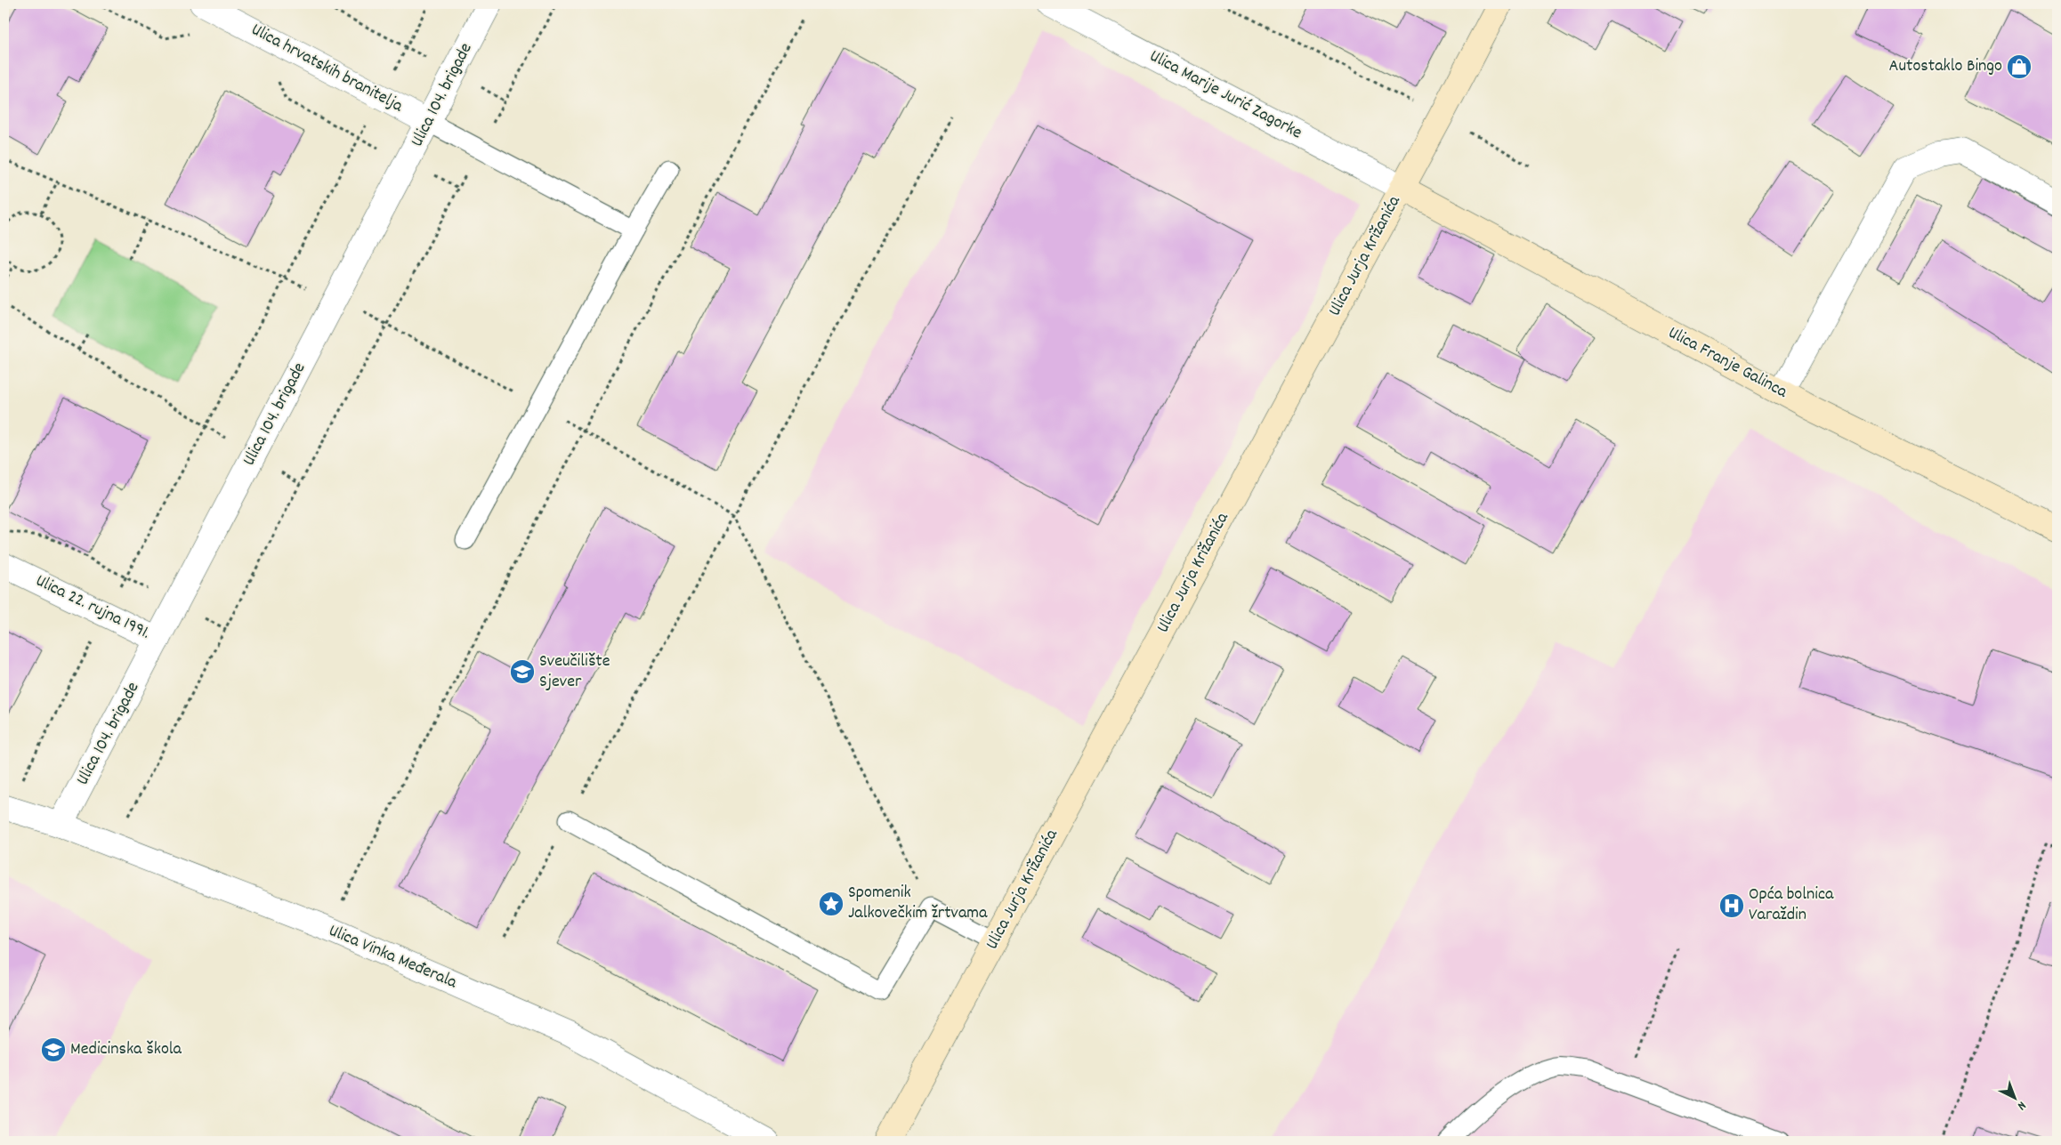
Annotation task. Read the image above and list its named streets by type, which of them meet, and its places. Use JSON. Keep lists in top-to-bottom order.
{
  "streets": {
    "street": [
      "Ulica hrvatskih branitelja",
      "Ulica 104. brigade",
      "Ulica Marije Jurić Zagorke",
      "Ulica Jurja Križanića",
      "Ulica Franje Galinca",
      "Ulica 22. rujna 1991.",
      "Ulica Vinka Međerala"
    ]
  },
  "crossings": [
    ["Ulica hrvatskih branitelja", "Ulica 104. brigade"],
    ["Ulica 104. brigade", "Ulica 22. rujna 1991."],
    ["Ulica 104. brigade", "Ulica Vinka Međerala"],
    ["Ulica Marije Jurić Zagorke", "Ulica Jurja Križanića"],
    ["Ulica Marije Jurić Zagorke", "Ulica Franje Galinca"],
    ["Ulica Jurja Križanića", "Ulica Franje Galinca"]
  ],
  "places": {
    "shop": ["Autostaklo Bingo"],
    "school or university": ["Sveučilište Sjever", "Medicinska škola"],
    "place": ["Spomenik Jalkovečkim žrtvama"],
    "hospital": ["Opća bolnica Varaždin"]
  },
  "north": "bottom right"
}
